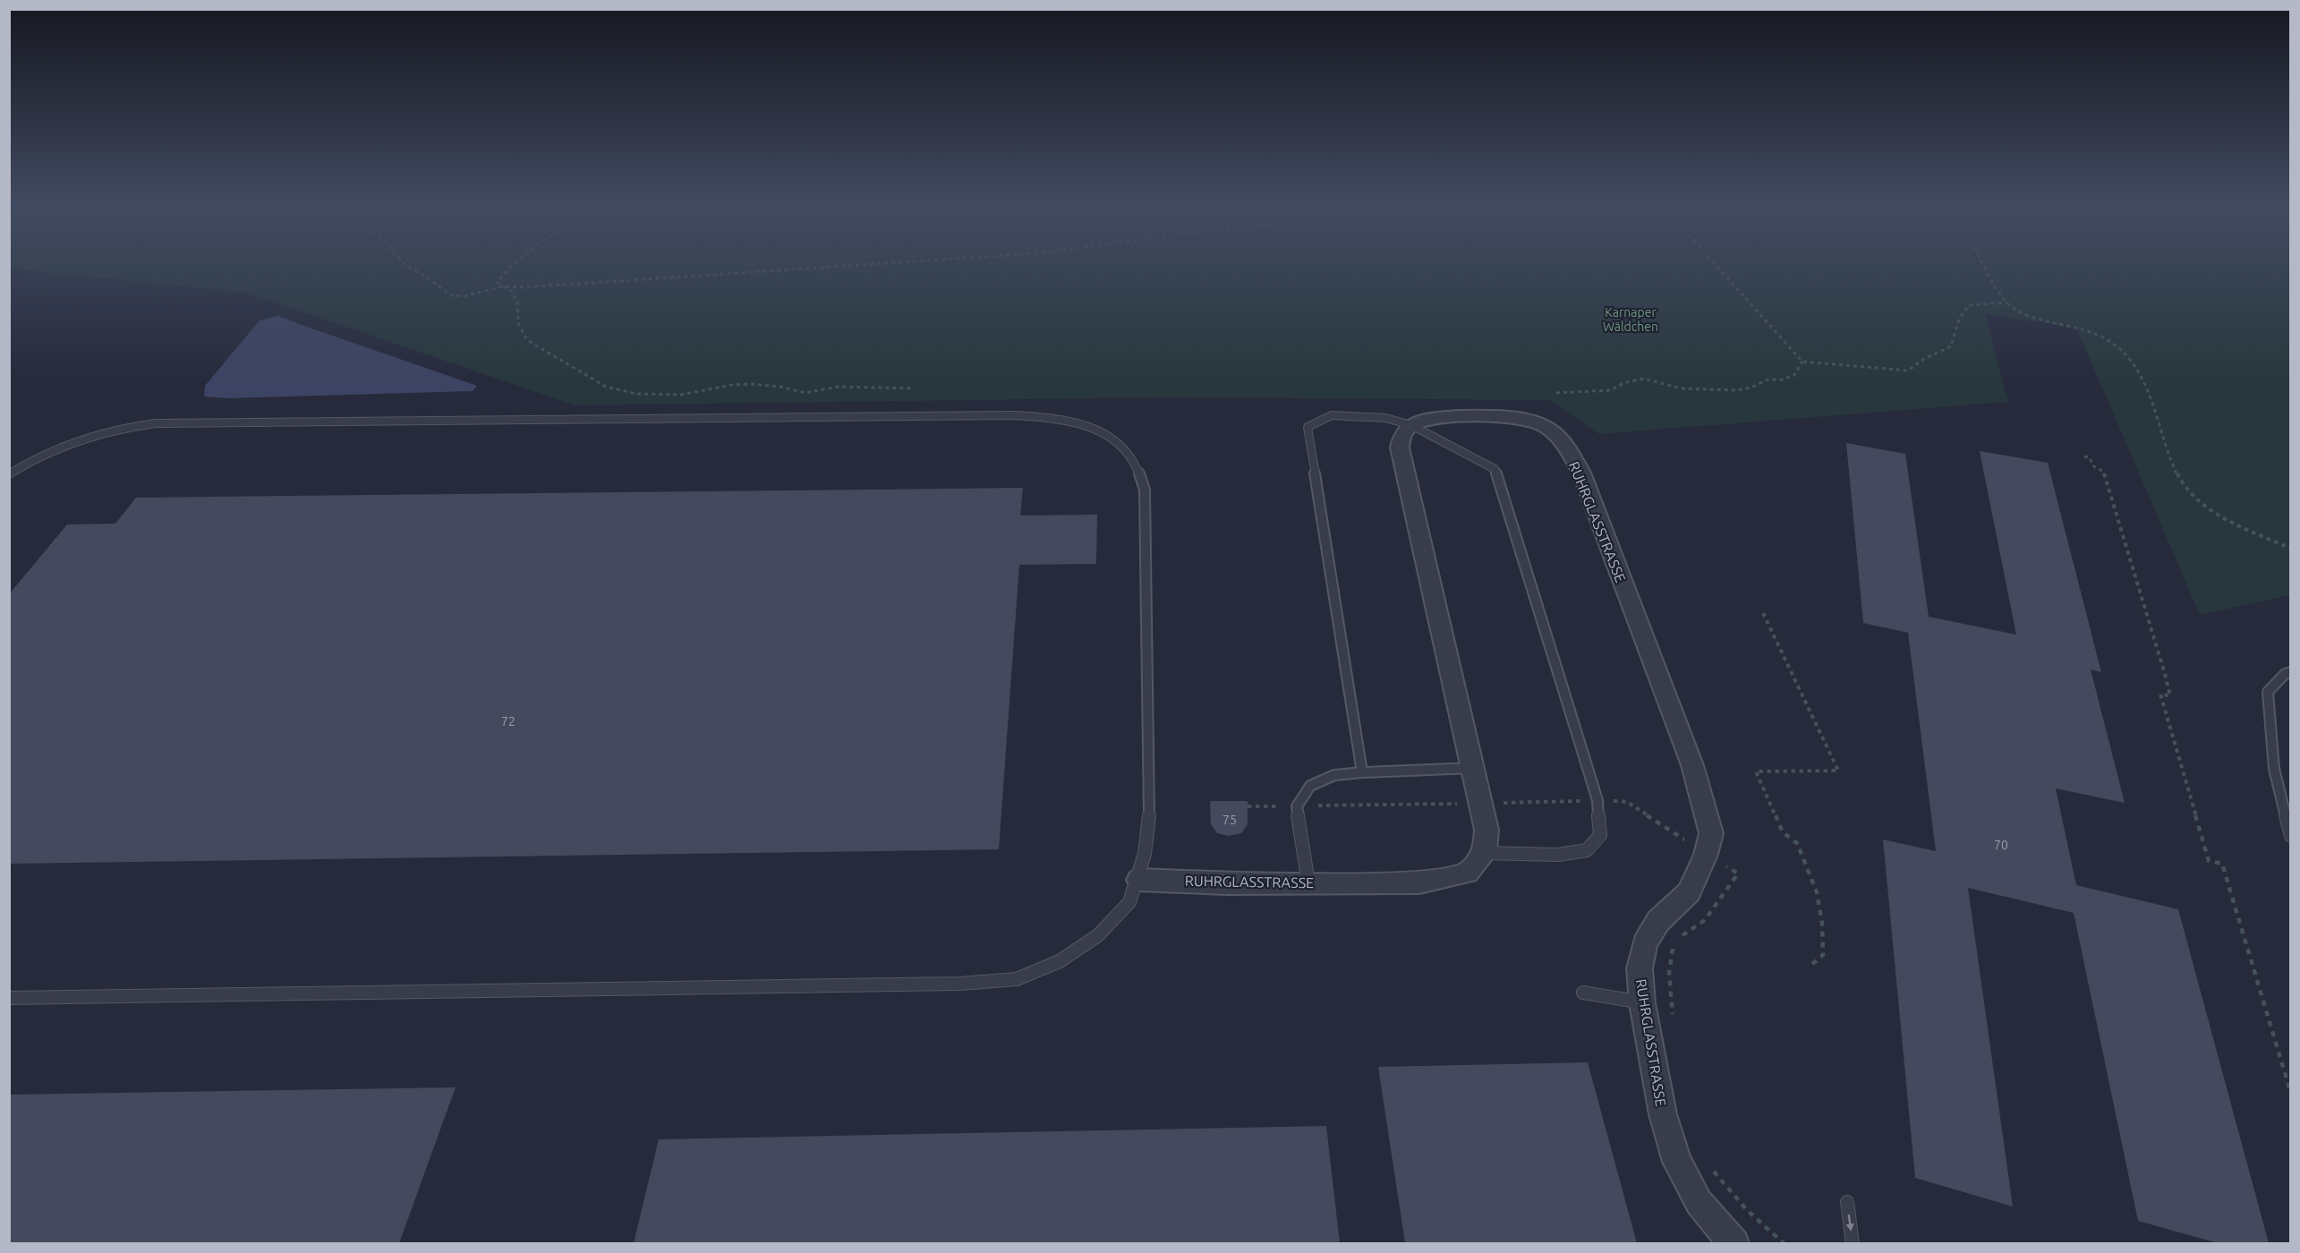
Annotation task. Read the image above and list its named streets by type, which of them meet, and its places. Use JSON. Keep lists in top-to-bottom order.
{
  "streets": {
    "street": ["RUHRGLASSTRASSE"]
  },
  "parks": ["Karnaper Wäldchen"],
  "house_numbers": ["72", "75", "70"]
}
